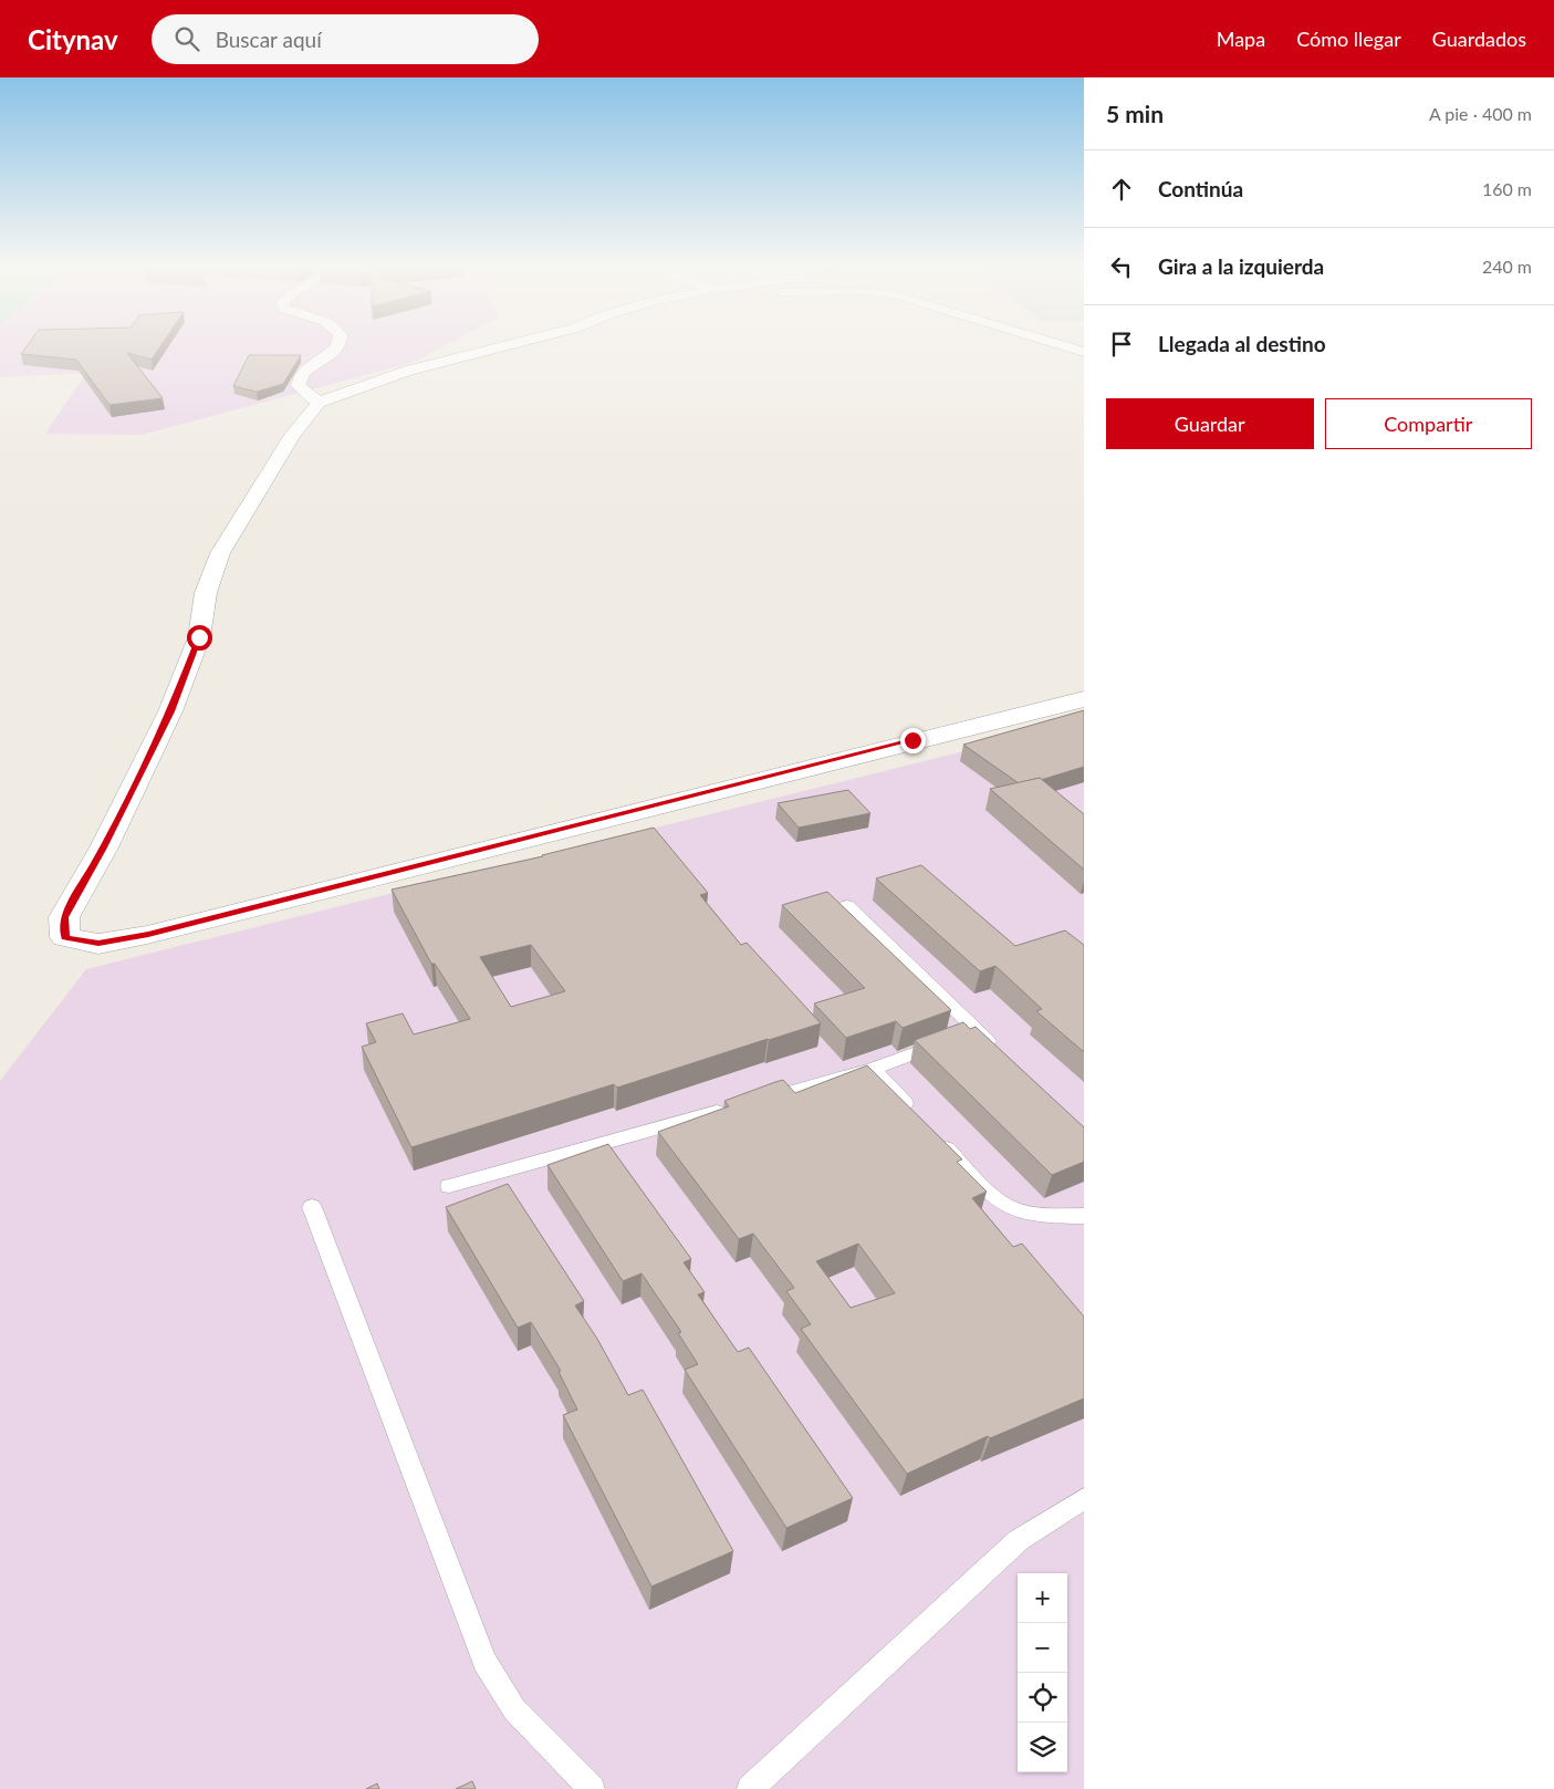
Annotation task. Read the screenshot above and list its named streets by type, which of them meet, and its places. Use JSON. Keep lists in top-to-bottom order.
{
  "page": {
    "header": "Citynav",
    "search": "Buscar aquí",
    "nav": ["Mapa", "Cómo llegar", "Guardados"],
    "heading": ["5 min", "A pie · 400 m"],
    "list": [
      ["Continúa", "160 m"],
      ["Gira a la izquierda", "240 m"],
      "Llegada al destino"
    ],
    "buttons": ["Guardar", "Compartir"],
    "map_buttons": ["+", "−"]
  }
}
